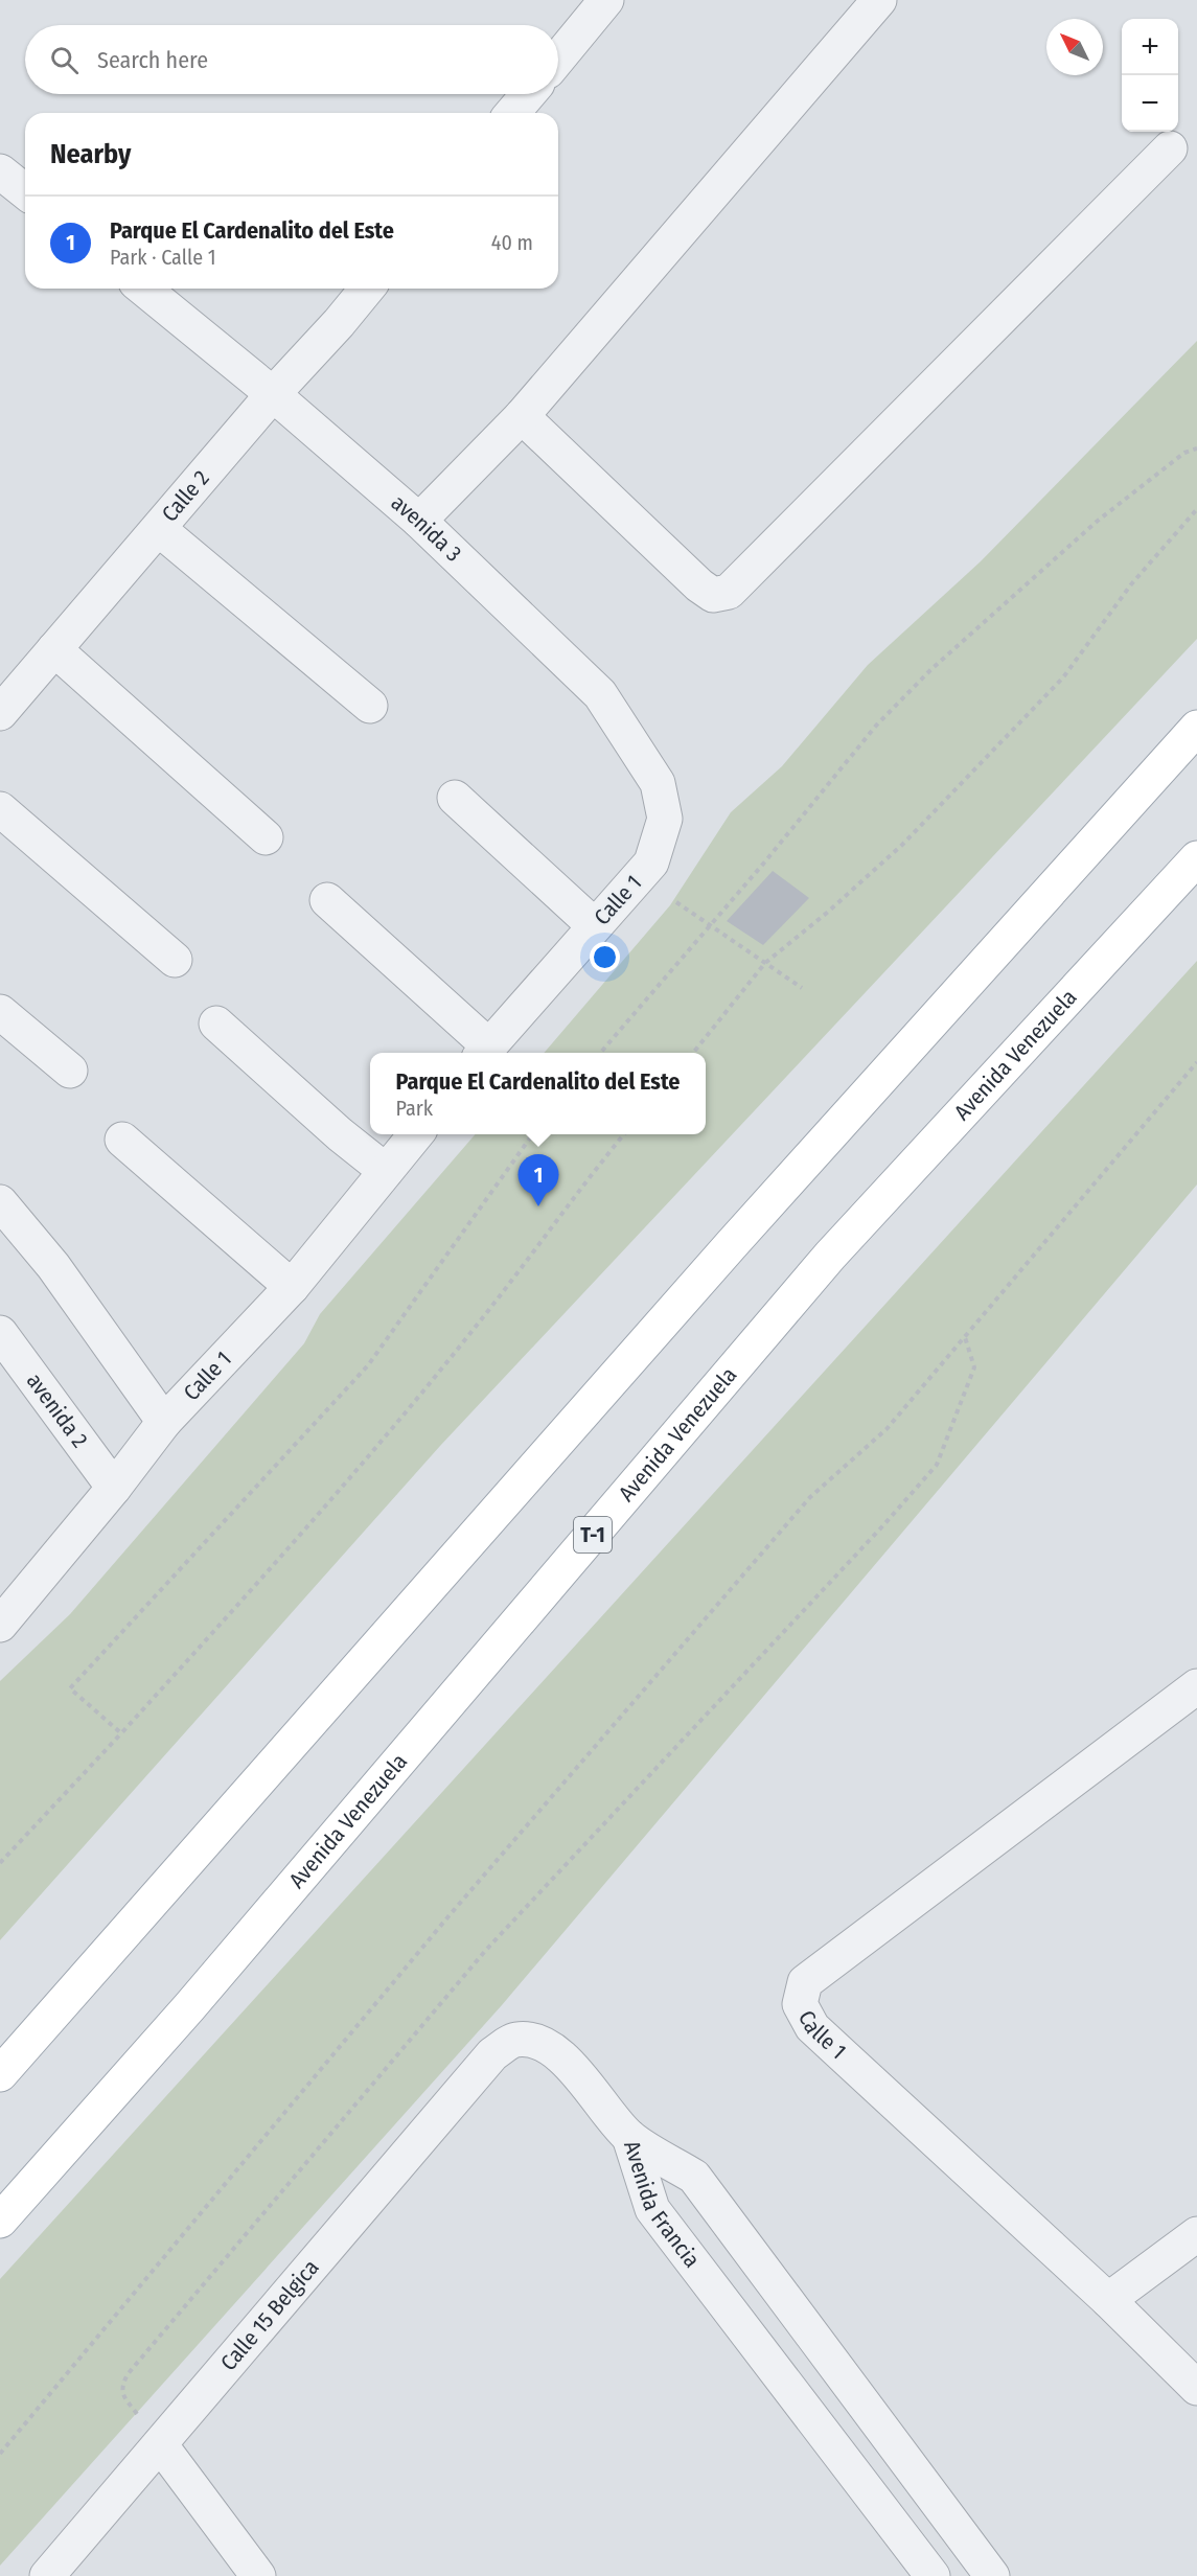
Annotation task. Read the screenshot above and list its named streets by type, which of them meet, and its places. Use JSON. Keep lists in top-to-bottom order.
{
  "streets": {
    "main road": ["Avenida Venezuela", "T-1"],
    "street": [
      "Calle 2",
      "avenida 3",
      "Calle 1",
      "avenida 2",
      "Avenida Francia",
      "Calle 15 Belgica"
    ]
  },
  "crossings": [
    ["Calle 2", "avenida 3"],
    ["avenida 3", "Calle 1"],
    ["Calle 1", "avenida 2"],
    ["Avenida Francia", "Calle 15 Belgica"]
  ],
  "north": "top left",
  "page": {
    "map_buttons": ["+", "−"],
    "search": "Search here",
    "heading": "Nearby",
    "list": [
      {
        "mark": "1",
        "name": "Parque El Cardenalito del Este",
        "note": "Park · Calle 1",
        "value": "40 m"
      }
    ],
    "popup": ["Parque El Cardenalito del Este", "Park"],
    "pins": "1"
  }
}
